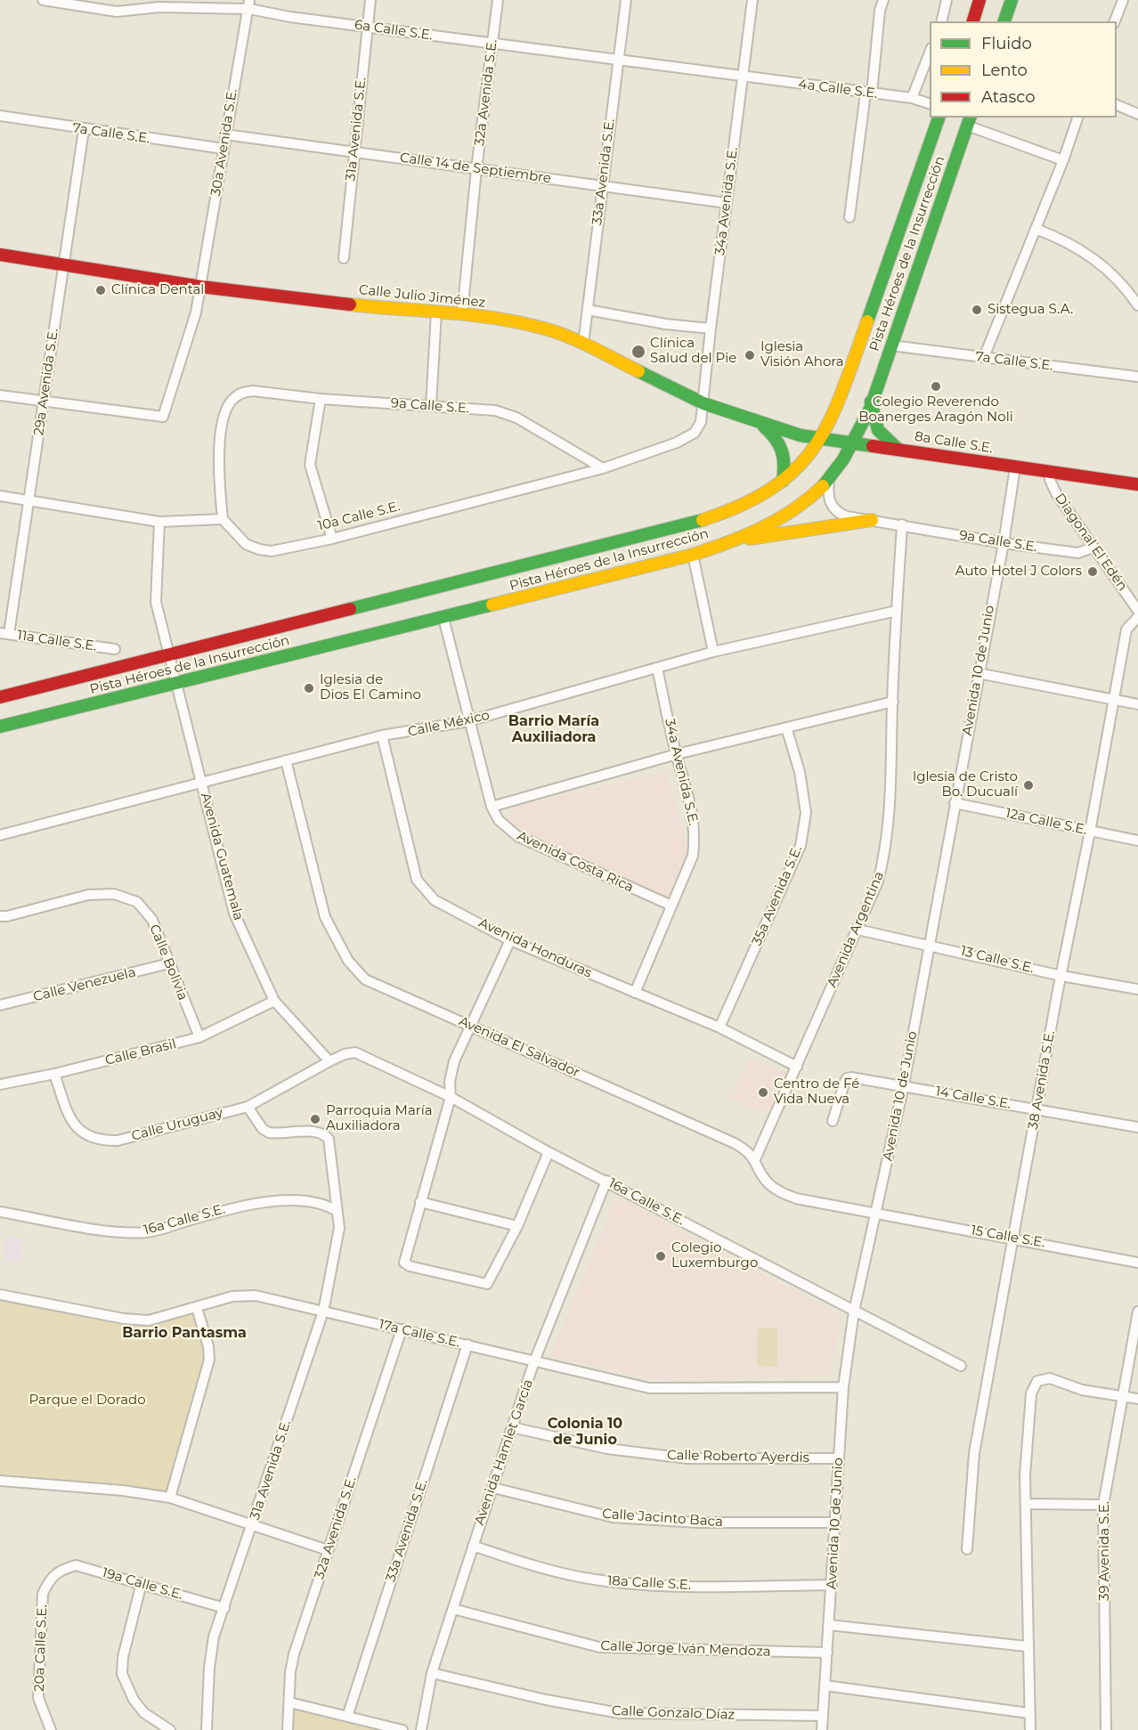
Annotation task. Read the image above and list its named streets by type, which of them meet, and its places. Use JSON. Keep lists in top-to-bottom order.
{
  "streets": {
    "main road": ["Pista Héroes de la Insurrección", "Calle Julio Jiménez", "8a Calle S.E."],
    "street": [
      "6a Calle S.E.",
      "4a Calle S.E.",
      "32a Avenida S.E.",
      "31a Avenida S.E.",
      "7a Calle S.E.",
      "30a Avenida S.E.",
      "Calle 14 de Septiembre",
      "33a Avenida S.E.",
      "34a Avenida S.E.",
      "29a Avenida S.E.",
      "9a Calle S.E.",
      "10a Calle S.E.",
      "Diagonal El Edén",
      "11a Calle S.E.",
      "Avenida 10 de Junio",
      "Calle México",
      "12a Calle S.E.",
      "Avenida Guatemala",
      "Avenida Costa Rica",
      "35a Avenida S.E.",
      "Avenida Argentina",
      "Avenida Honduras",
      "13 Calle S.E.",
      "Calle Bolivia",
      "Calle Venezuela",
      "Avenida El Salvador",
      "Calle Brasil",
      "38 Avenida S.E.",
      "14 Calle S.E.",
      "Calle Uruguay",
      "16a Calle S.E.",
      "15 Calle S.E.",
      "17a Calle S.E.",
      "Avenida Hamlet García",
      "Calle Roberto Ayerdis",
      "Calle Jacinto Baca",
      "39 Avenida S.E.",
      "18a Calle S.E.",
      "19a Calle S.E.",
      "20a Calle S.E.",
      "Calle Jorge Iván Mendoza",
      "Calle Gonzalo Díaz"
    ]
  },
  "crossings": [
    ["6a Calle S.E.", "4a Calle S.E."],
    ["6a Calle S.E.", "32a Avenida S.E."],
    ["6a Calle S.E.", "31a Avenida S.E."],
    ["6a Calle S.E.", "30a Avenida S.E."],
    ["6a Calle S.E.", "33a Avenida S.E."],
    ["6a Calle S.E.", "34a Avenida S.E."],
    ["4a Calle S.E.", "34a Avenida S.E."],
    ["32a Avenida S.E.", "Calle 14 de Septiembre"],
    ["32a Avenida S.E.", "Calle Julio Jiménez"],
    ["32a Avenida S.E.", "17a Calle S.E."],
    ["31a Avenida S.E.", "Calle 14 de Septiembre"],
    ["31a Avenida S.E.", "Calle Uruguay"],
    ["31a Avenida S.E.", "16a Calle S.E."],
    ["31a Avenida S.E.", "17a Calle S.E."],
    ["31a Avenida S.E.", "19a Calle S.E."],
    ["7a Calle S.E.", "30a Avenida S.E."],
    ["7a Calle S.E.", "Pista Héroes de la Insurrección"],
    ["7a Calle S.E.", "29a Avenida S.E."],
    ["30a Avenida S.E.", "Calle 14 de Septiembre"],
    ["30a Avenida S.E.", "Calle Julio Jiménez"],
    ["30a Avenida S.E.", "29a Avenida S.E."],
    ["Calle 14 de Septiembre", "33a Avenida S.E."],
    ["Calle 14 de Septiembre", "34a Avenida S.E."],
    ["33a Avenida S.E.", "Calle Julio Jiménez"],
    ["33a Avenida S.E.", "17a Calle S.E."],
    ["34a Avenida S.E.", "Calle Julio Jiménez"],
    ["34a Avenida S.E.", "10a Calle S.E."],
    ["34a Avenida S.E.", "Calle México"],
    ["34a Avenida S.E.", "Avenida Costa Rica"],
    ["34a Avenida S.E.", "Avenida Honduras"],
    ["Pista Héroes de la Insurrección", "Calle Julio Jiménez"],
    ["Pista Héroes de la Insurrección", "9a Calle S.E."],
    ["Pista Héroes de la Insurrección", "8a Calle S.E."],
    ["Pista Héroes de la Insurrección", "Avenida Costa Rica"],
    ["Calle Julio Jiménez", "29a Avenida S.E."],
    ["Calle Julio Jiménez", "8a Calle S.E."],
    ["Calle Julio Jiménez", "10a Calle S.E."],
    ["29a Avenida S.E.", "11a Calle S.E."],
    ["9a Calle S.E.", "10a Calle S.E."],
    ["9a Calle S.E.", "Diagonal El Edén"],
    ["9a Calle S.E.", "Avenida 10 de Junio"],
    ["9a Calle S.E.", "Avenida Argentina"],
    ["8a Calle S.E.", "Diagonal El Edén"],
    ["8a Calle S.E.", "Avenida 10 de Junio"],
    ["Avenida 10 de Junio", "12a Calle S.E."],
    ["Avenida 10 de Junio", "13 Calle S.E."],
    ["Avenida 10 de Junio", "Avenida El Salvador"],
    ["Avenida 10 de Junio", "14 Calle S.E."],
    ["Avenida 10 de Junio", "16a Calle S.E."],
    ["Avenida 10 de Junio", "15 Calle S.E."],
    ["Avenida 10 de Junio", "17a Calle S.E."],
    ["Avenida 10 de Junio", "Calle Roberto Ayerdis"],
    ["Avenida 10 de Junio", "Calle Jacinto Baca"],
    ["Avenida 10 de Junio", "18a Calle S.E."],
    ["Avenida 10 de Junio", "Calle Jorge Iván Mendoza"],
    ["Avenida 10 de Junio", "Calle Gonzalo Díaz"],
    ["Calle México", "Avenida Guatemala"],
    ["Calle México", "Avenida Costa Rica"],
    ["Calle México", "Avenida Argentina"],
    ["Calle México", "Avenida Honduras"],
    ["Calle México", "Avenida El Salvador"],
    ["12a Calle S.E.", "38 Avenida S.E."],
    ["Avenida Guatemala", "Calle Brasil"],
    ["Avenida Guatemala", "Calle Uruguay"],
    ["Avenida Guatemala", "16a Calle S.E."],
    ["35a Avenida S.E.", "Avenida Honduras"],
    ["Avenida Argentina", "Avenida Honduras"],
    ["Avenida Argentina", "13 Calle S.E."],
    ["Avenida Argentina", "Avenida El Salvador"],
    ["13 Calle S.E.", "38 Avenida S.E."],
    ["Calle Bolivia", "Calle Venezuela"],
    ["Calle Bolivia", "Calle Brasil"],
    ["Avenida El Salvador", "15 Calle S.E."],
    ["Calle Brasil", "Calle Uruguay"],
    ["38 Avenida S.E.", "14 Calle S.E."],
    ["38 Avenida S.E.", "15 Calle S.E."],
    ["Calle Uruguay", "16a Calle S.E."],
    ["16a Calle S.E.", "Avenida Hamlet García"],
    ["17a Calle S.E.", "Avenida Hamlet García"],
    ["Avenida Hamlet García", "Calle Roberto Ayerdis"],
    ["Avenida Hamlet García", "Calle Jacinto Baca"],
    ["Avenida Hamlet García", "18a Calle S.E."],
    ["Avenida Hamlet García", "Calle Jorge Iván Mendoza"],
    ["Avenida Hamlet García", "Calle Gonzalo Díaz"],
    ["19a Calle S.E.", "20a Calle S.E."]
  ],
  "districts": ["Barrio María Auxiliadora", "Barrio Pantasma", "Colonia 10 de Junio"],
  "parks": ["Parque el Dorado"],
  "places": [
    "Clínica Dental",
    "Sistegua S.A.",
    "Clínica Salud del Pie",
    "Iglesia Visión Ahora",
    "Colegio Reverendo Boanerges Aragón Noli",
    "Auto Hotel J Colors",
    "Iglesia de Dios El Camino",
    "Iglesia de Cristo Bo. Ducualí",
    "Centro de Fé Vida Nueva",
    "Parroquia María Auxiliadora",
    "Colegio Luxemburgo"
  ],
  "legend": ["Fluido", "Lento", "Atasco"]
}
